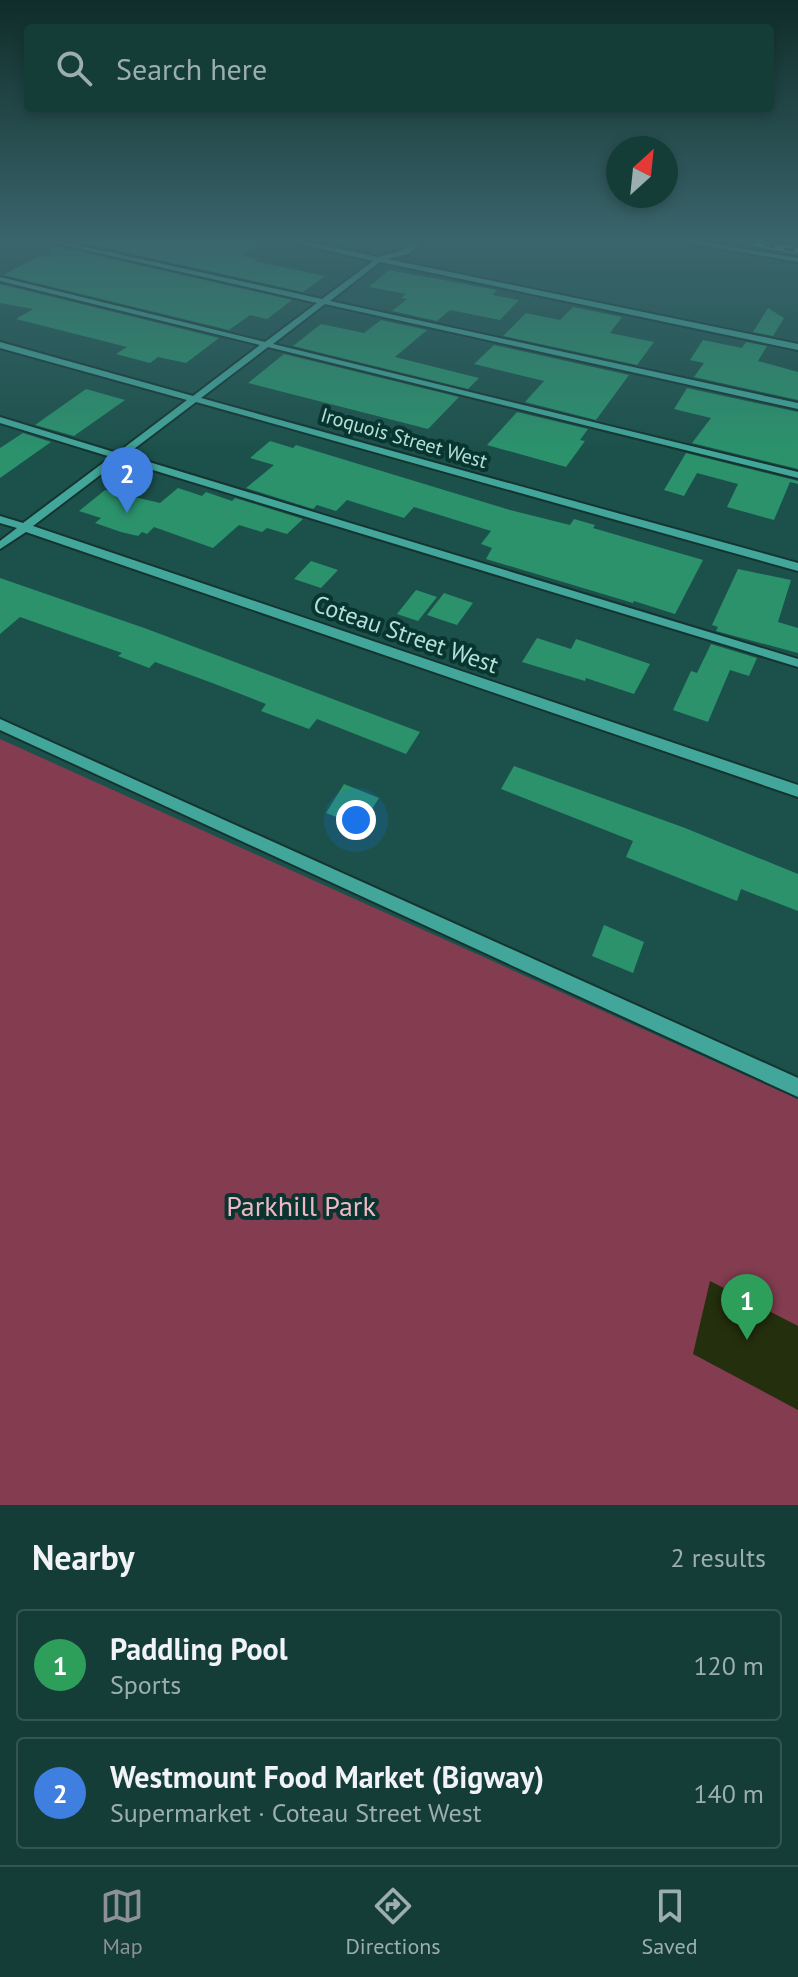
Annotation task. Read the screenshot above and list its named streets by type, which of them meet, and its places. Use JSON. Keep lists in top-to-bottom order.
{
  "streets": {
    "street": ["Iroquois Street West", "Coteau Street West"]
  },
  "parks": ["Parkhill Park"],
  "north": "top right",
  "page": {
    "search": "Search here",
    "pins": ["2", "1"],
    "heading": ["Nearby", "2 results"],
    "list": [
      {
        "mark": "1",
        "name": "Paddling Pool",
        "note": "Sports",
        "value": "120 m"
      },
      {
        "mark": "2",
        "name": "Westmount Food Market (Bigway)",
        "note": "Supermarket · Coteau Street West",
        "value": "140 m"
      }
    ],
    "nav": ["Map", "Directions", "Saved"]
  }
}
